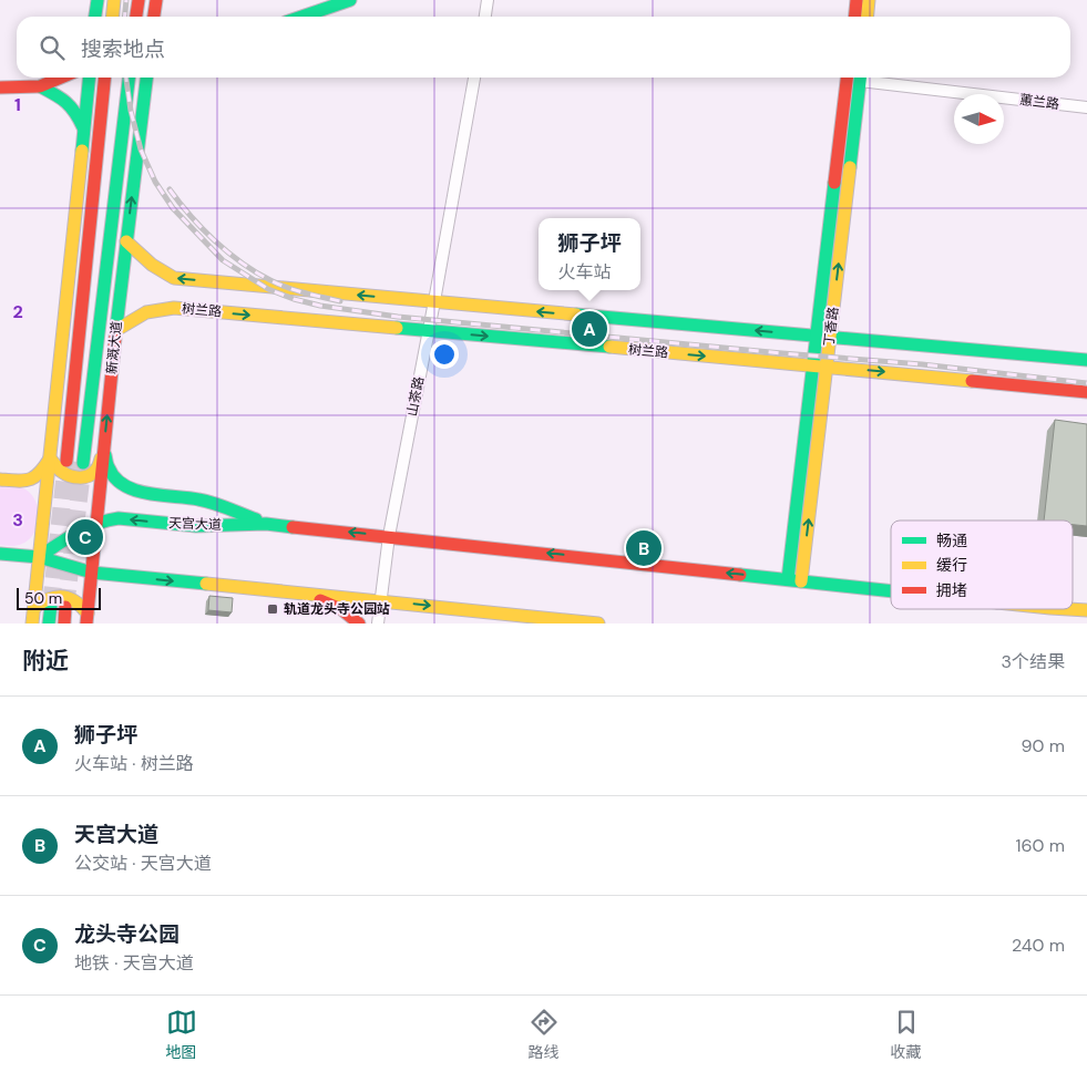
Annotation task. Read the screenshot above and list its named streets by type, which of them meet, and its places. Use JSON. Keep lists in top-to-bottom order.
{
  "streets": {
    "street": [
      "蕙兰路",
      "树兰路",
      "丁香路",
      "新溉大道",
      "山茶路",
      "天宫大道"
    ]
  },
  "crossings": [
    ["树兰路", "丁香路"],
    ["树兰路", "新溉大道"],
    ["树兰路", "山茶路"],
    ["丁香路", "天宫大道"],
    ["新溉大道", "天宫大道"],
    ["山茶路", "天宫大道"]
  ],
  "places": {
    "transit": ["轨道龙头寺公园站"]
  },
  "legend": ["畅通", "缓行", "拥堵"],
  "scale_bar": "50 m",
  "north": "right",
  "page": {
    "search": "搜索地点",
    "popup": ["狮子坪", "火车站"],
    "pins": ["A", "C", "B"],
    "scale": "50 m",
    "heading": ["附近", "3个结果"],
    "list": [
      {
        "mark": "A",
        "name": "狮子坪",
        "note": "火车站 · 树兰路",
        "value": "90 m"
      },
      {
        "mark": "B",
        "name": "天宫大道",
        "note": "公交站 · 天宫大道",
        "value": "160 m"
      },
      {
        "mark": "C",
        "name": "龙头寺公园",
        "note": "地铁 · 天宫大道",
        "value": "240 m"
      }
    ],
    "nav": ["地图", "路线", "收藏"]
  },
  "grid": {
    "rows": ["1", "2", "3"]
  }
}
